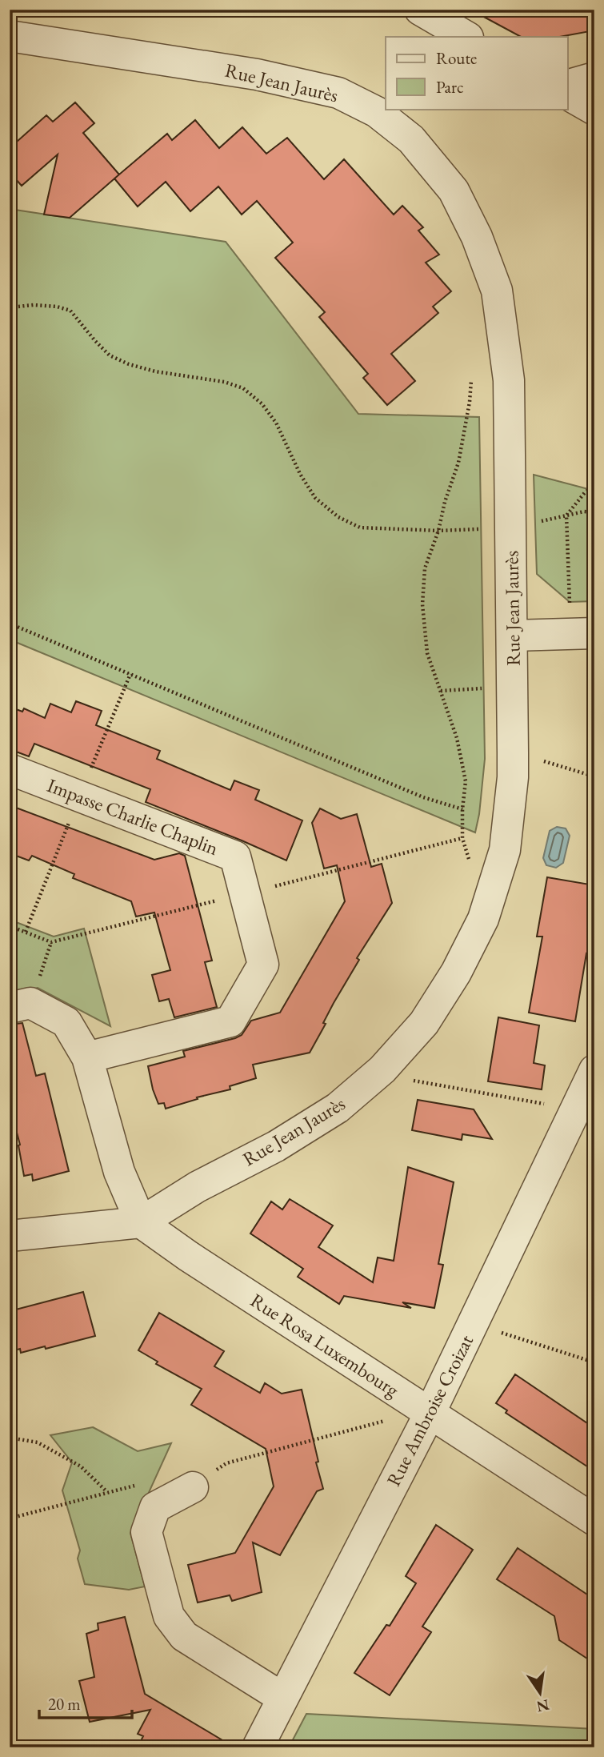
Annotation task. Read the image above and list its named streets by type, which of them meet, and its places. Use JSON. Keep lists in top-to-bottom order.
{
  "streets": {
    "street": [
      "Rue Jean Jaurès",
      "Impasse Charlie Chaplin",
      "Rue Rosa Luxembourg",
      "Rue Ambroise Croizat"
    ]
  },
  "crossings": [
    ["Rue Jean Jaurès", "Rue Rosa Luxembourg"],
    ["Rue Rosa Luxembourg", "Rue Ambroise Croizat"]
  ],
  "legend": ["Route", "Parc"],
  "scale_bar": "20 m",
  "north": "bottom"
}
